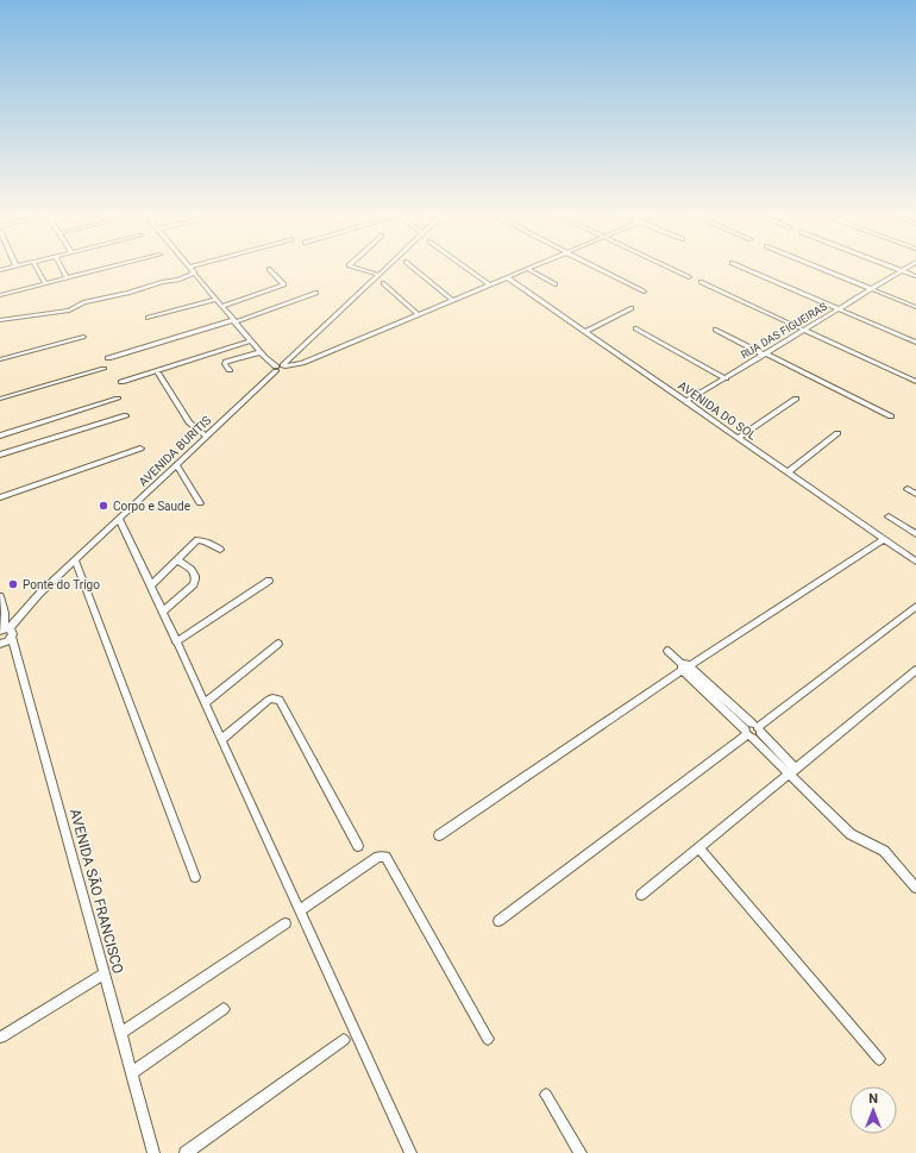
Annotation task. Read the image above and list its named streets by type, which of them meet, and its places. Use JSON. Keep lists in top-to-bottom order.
{
  "streets": {
    "street": [
      "RUA DAS FIGUEIRAS",
      "AVENIDA DO SOL",
      "AVENIDA BURITIS",
      "AVENIDA SÃO FRANCISCO"
    ]
  },
  "crossings": [
    ["RUA DAS FIGUEIRAS", "AVENIDA DO SOL"],
    ["AVENIDA BURITIS", "AVENIDA SÃO FRANCISCO"]
  ],
  "places": ["Corpo e Saude", "Ponte do Trigo"],
  "north": "top"
}
